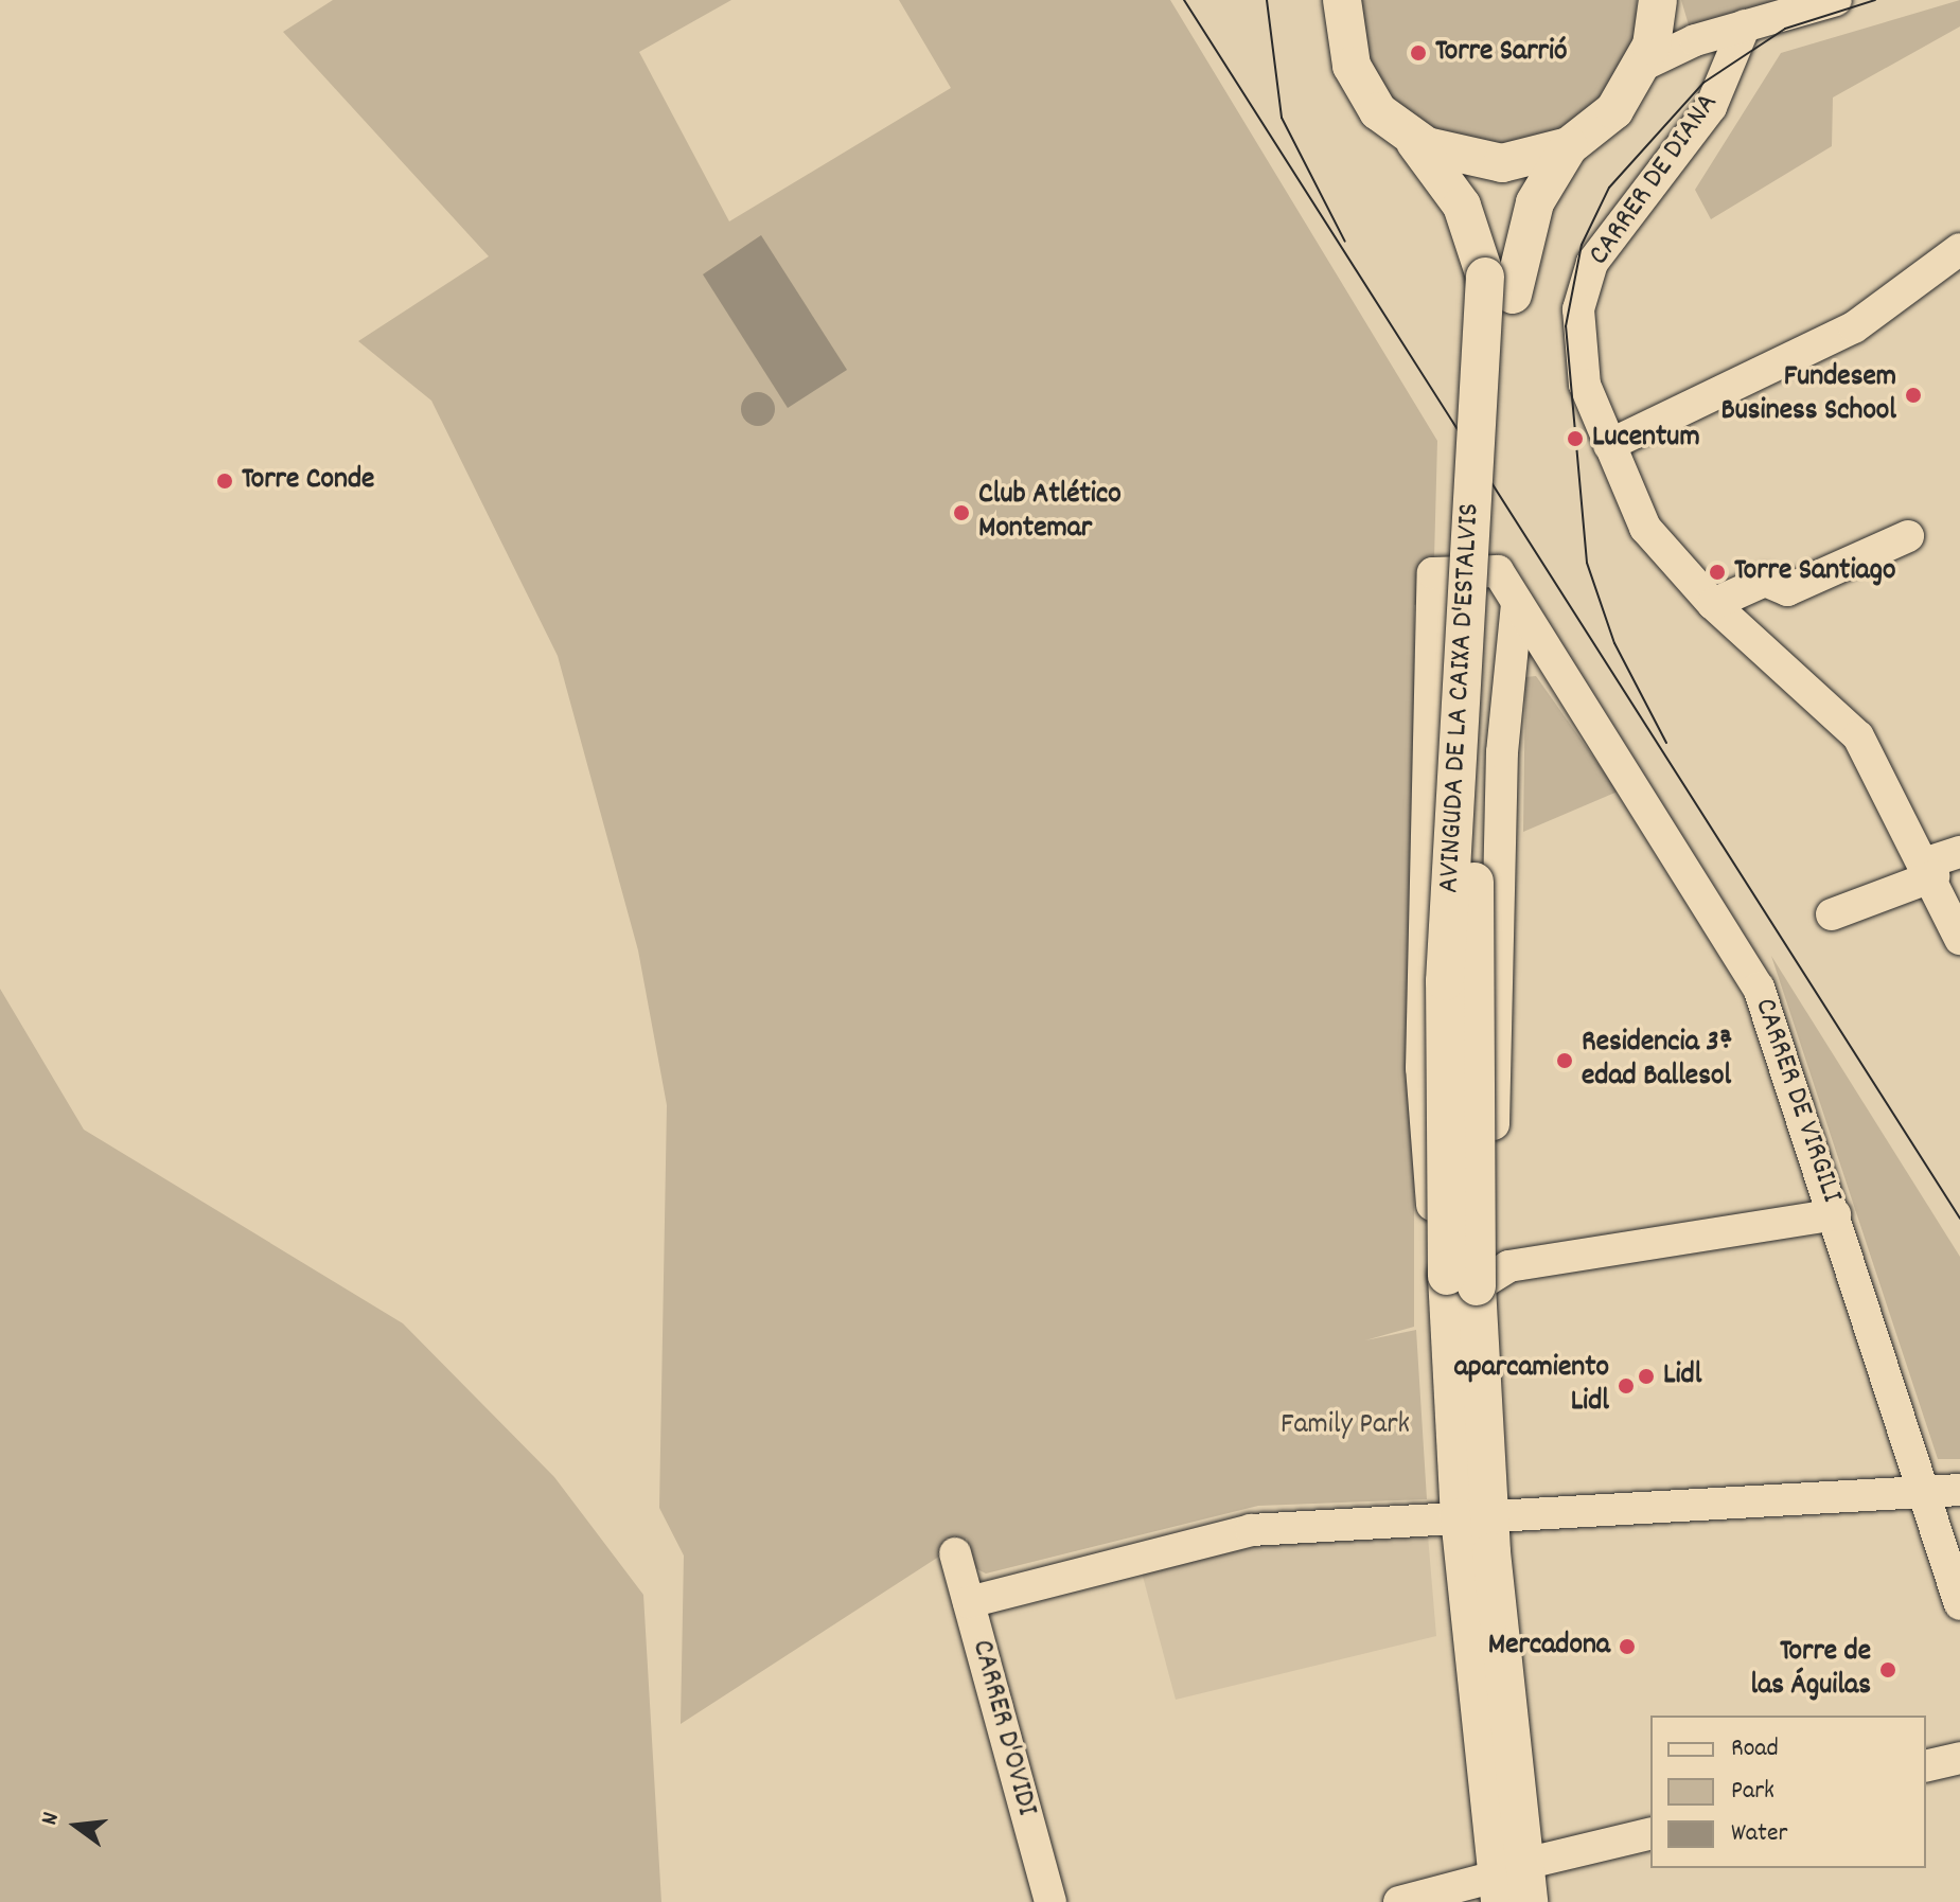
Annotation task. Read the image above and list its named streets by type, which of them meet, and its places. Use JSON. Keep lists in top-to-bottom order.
{
  "streets": {
    "main road": ["AVINGUDA DE LA CAIXA D'ESTALVIS"],
    "street": ["CARRER DE DIANA", "CARRER DE VIRGILI", "CARRER D'OVIDI"]
  },
  "crossings": [
    ["AVINGUDA DE LA CAIXA D'ESTALVIS", "CARRER DE VIRGILI"]
  ],
  "parks": ["Family Park"],
  "places": [
    "Torre Sarrió",
    "Fundesem Business School",
    "Lucentum",
    "Torre Conde",
    "Club Atlético Montemar",
    "Torre Santiago",
    "Residencia 3ª edad Ballesol",
    "Lidl",
    "aparcamiento Lidl",
    "Mercadona",
    "Torre de las Águilas"
  ],
  "legend": ["Road", "Park", "Water"],
  "north": "left"
}
